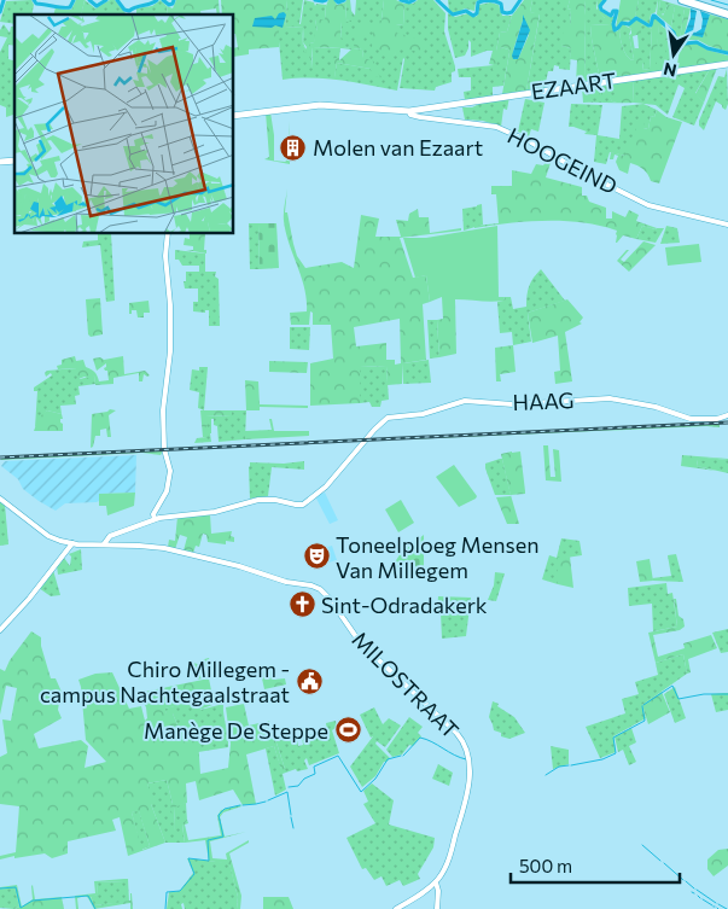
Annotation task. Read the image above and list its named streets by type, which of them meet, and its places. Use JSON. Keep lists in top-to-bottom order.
{
  "streets": {
    "main road": ["EZAART"],
    "street": ["HOOGEIND", "HAAG", "MILOSTRAAT"]
  },
  "crossings": [
    ["EZAART", "HOOGEIND"]
  ],
  "places": {
    "building": ["Molen van Ezaart"],
    "theatre": ["Toneelploeg Mensen Van Millegem"],
    "church": ["Sint-Odradakerk"],
    "public building": ["Chiro Millegem - campus Nachtegaalstraat"],
    "sports": ["Manège De Steppe"]
  },
  "scale_bar": "500 m",
  "north": "bottom"
}
